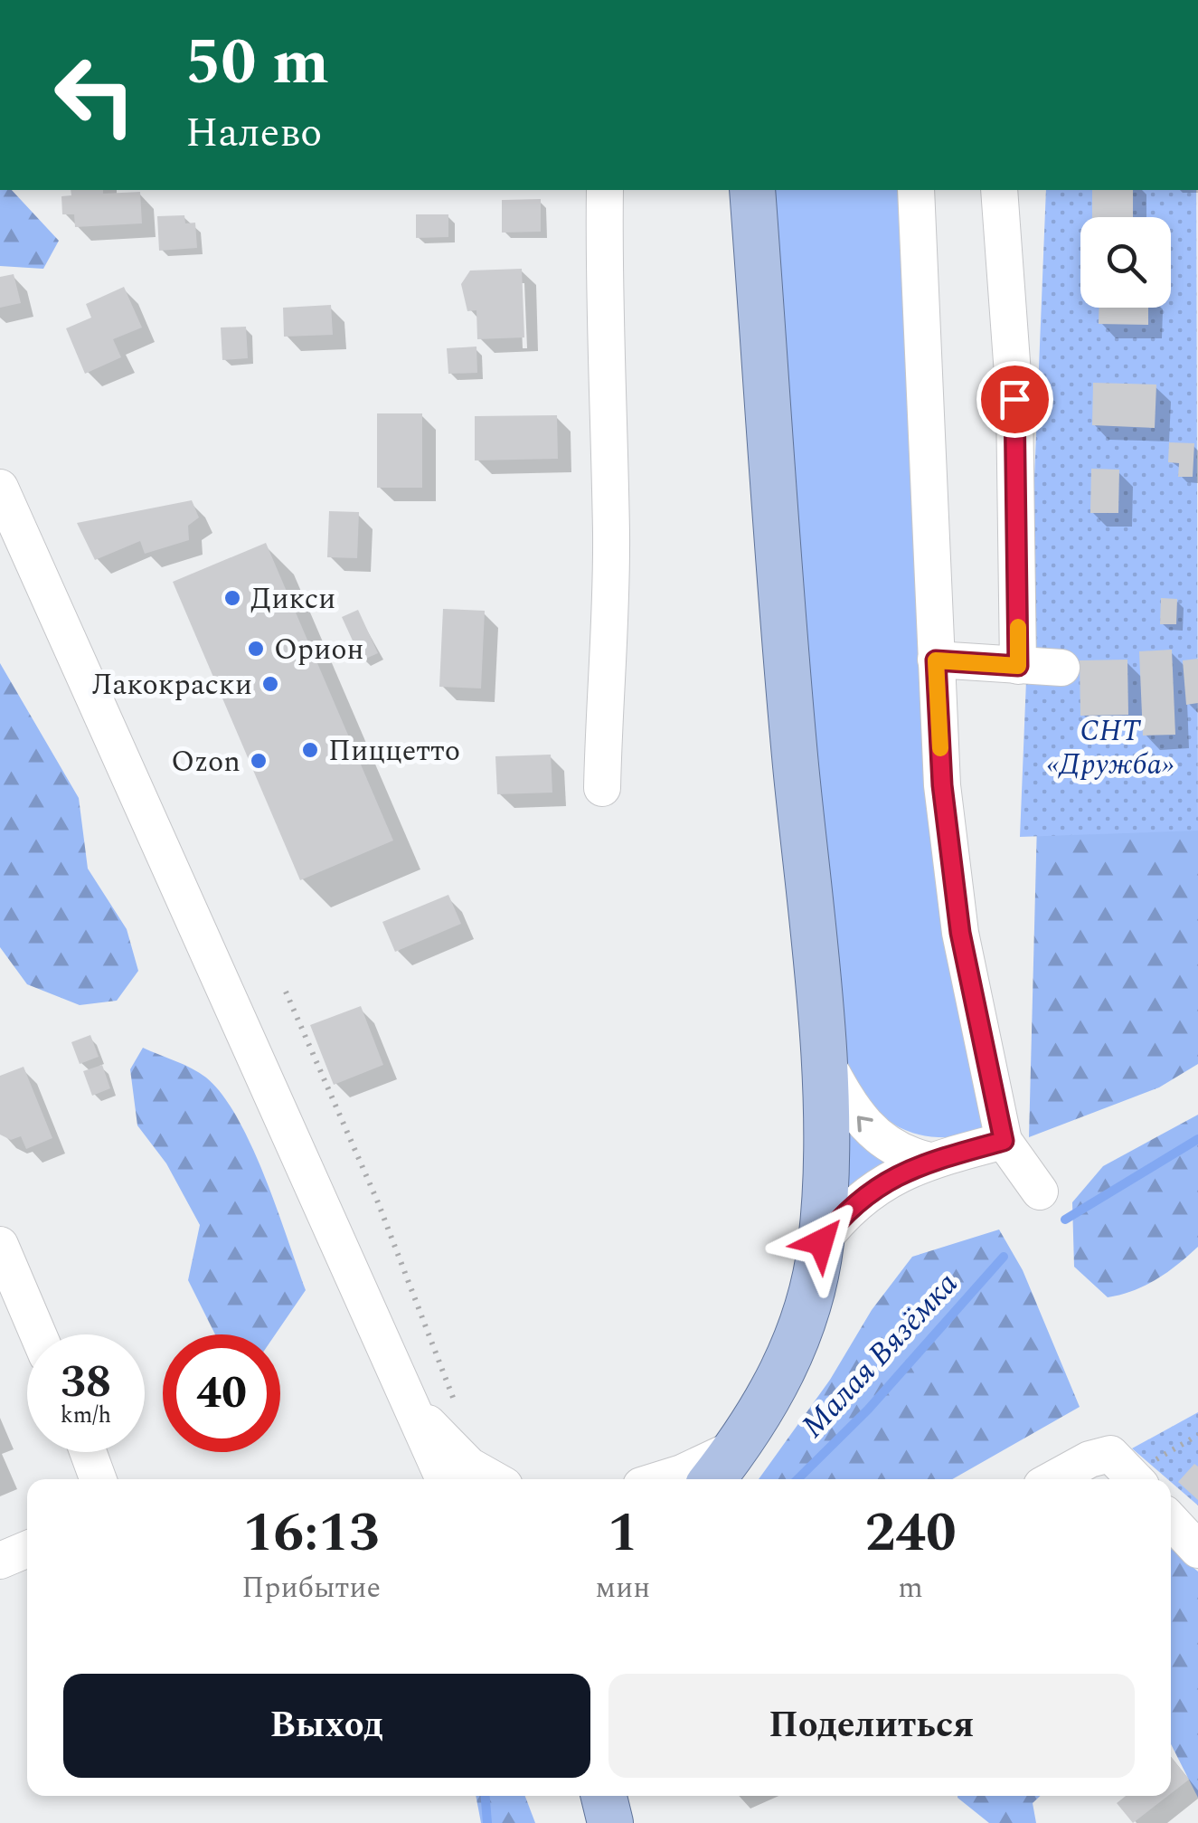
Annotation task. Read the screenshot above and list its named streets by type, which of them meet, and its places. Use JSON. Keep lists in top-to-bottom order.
{
  "water": ["Малая Вязёмка"],
  "parks": ["СНТ «Дружба»"],
  "places": [
    "Дикси",
    "Орион",
    "Лакокраски",
    "Пиццетто",
    "Ozon"
  ],
  "page": {
    "turn": ["50 m", "Налево"],
    "speed": "38 km/h",
    "limit": "40",
    "eta": [
      "16:13",
      "Прибытие",
      "1",
      "мин",
      "240",
      "m"
    ],
    "buttons": ["Выход", "Поделиться"]
  }
}
